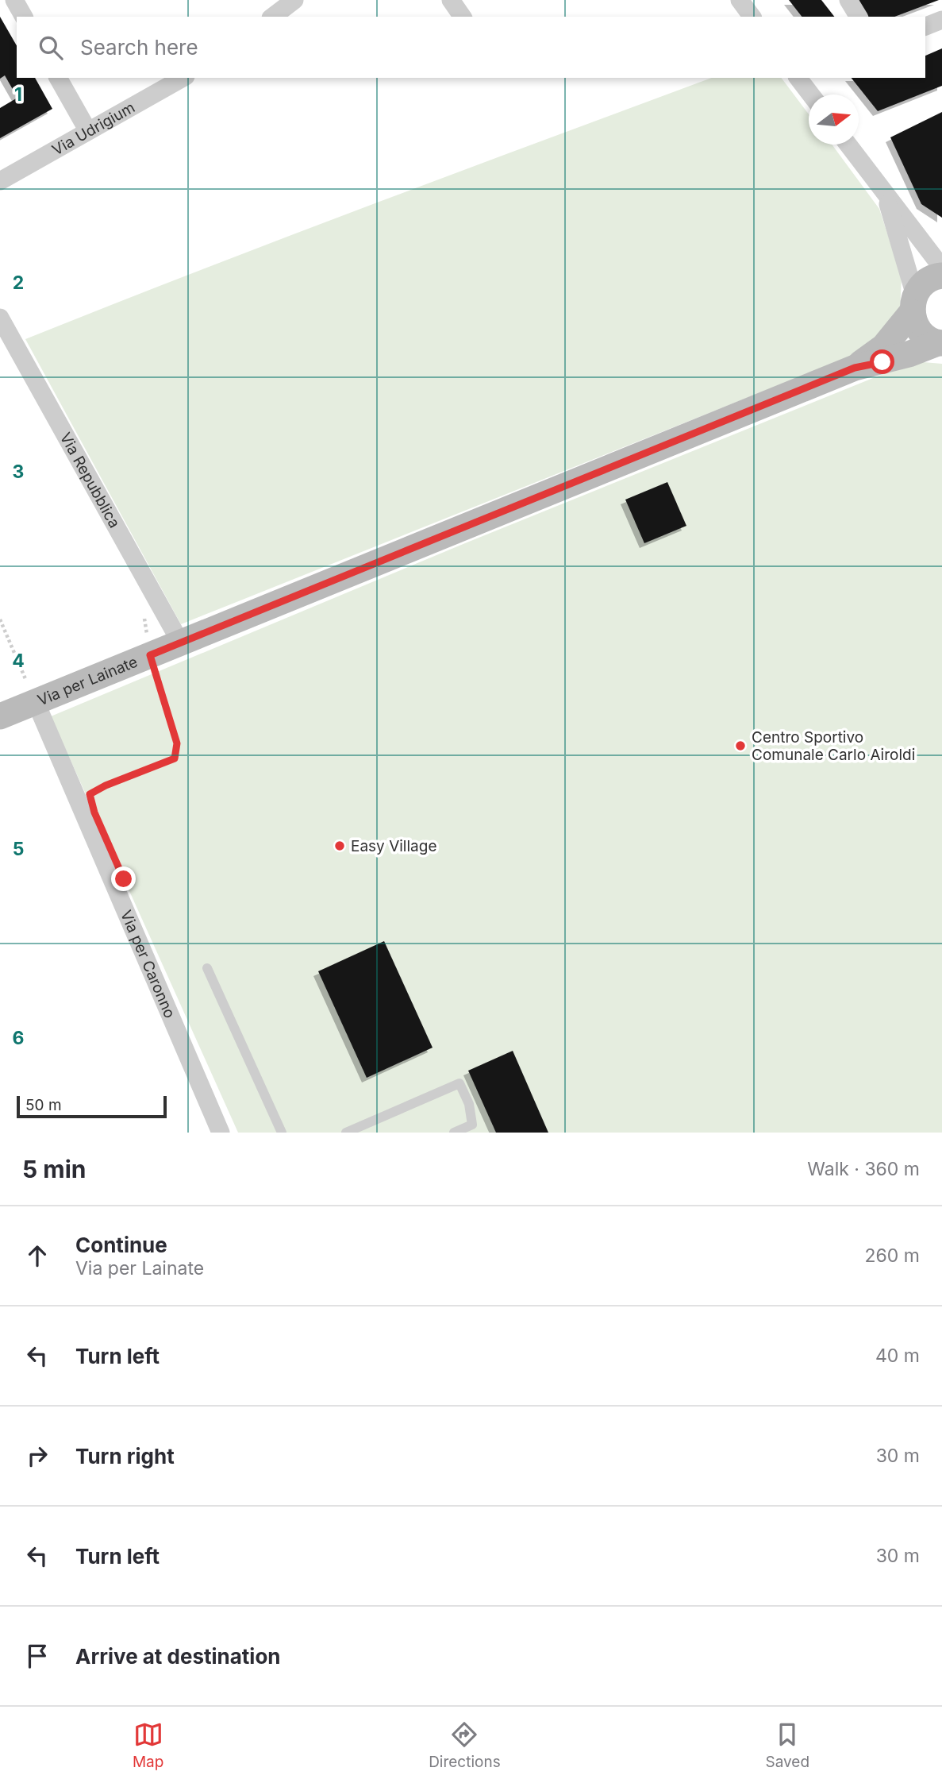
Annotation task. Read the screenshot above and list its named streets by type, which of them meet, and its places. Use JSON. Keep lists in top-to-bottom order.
{
  "streets": {
    "street": [
      "Via Udrigium",
      "Via Repubblica",
      "Via per Lainate",
      "Via per Caronno"
    ]
  },
  "crossings": [
    ["Via Repubblica", "Via per Lainate"],
    ["Via per Lainate", "Via per Caronno"]
  ],
  "places": ["Centro Sportivo Comunale Carlo Airoldi", "Easy Village"],
  "scale_bar": "50 m",
  "north": "right",
  "page": {
    "search": "Search here",
    "scale": "50 m",
    "heading": ["5 min", "Walk · 360 m"],
    "list": [
      ["Continue", "Via per Lainate", "260 m"],
      ["Turn left", "40 m"],
      ["Turn right", "30 m"],
      ["Turn left", "30 m"],
      "Arrive at destination"
    ],
    "nav": ["Map", "Directions", "Saved"]
  },
  "grid": {
    "rows": [
      "1",
      "2",
      "3",
      "4",
      "5",
      "6"
    ]
  }
}
